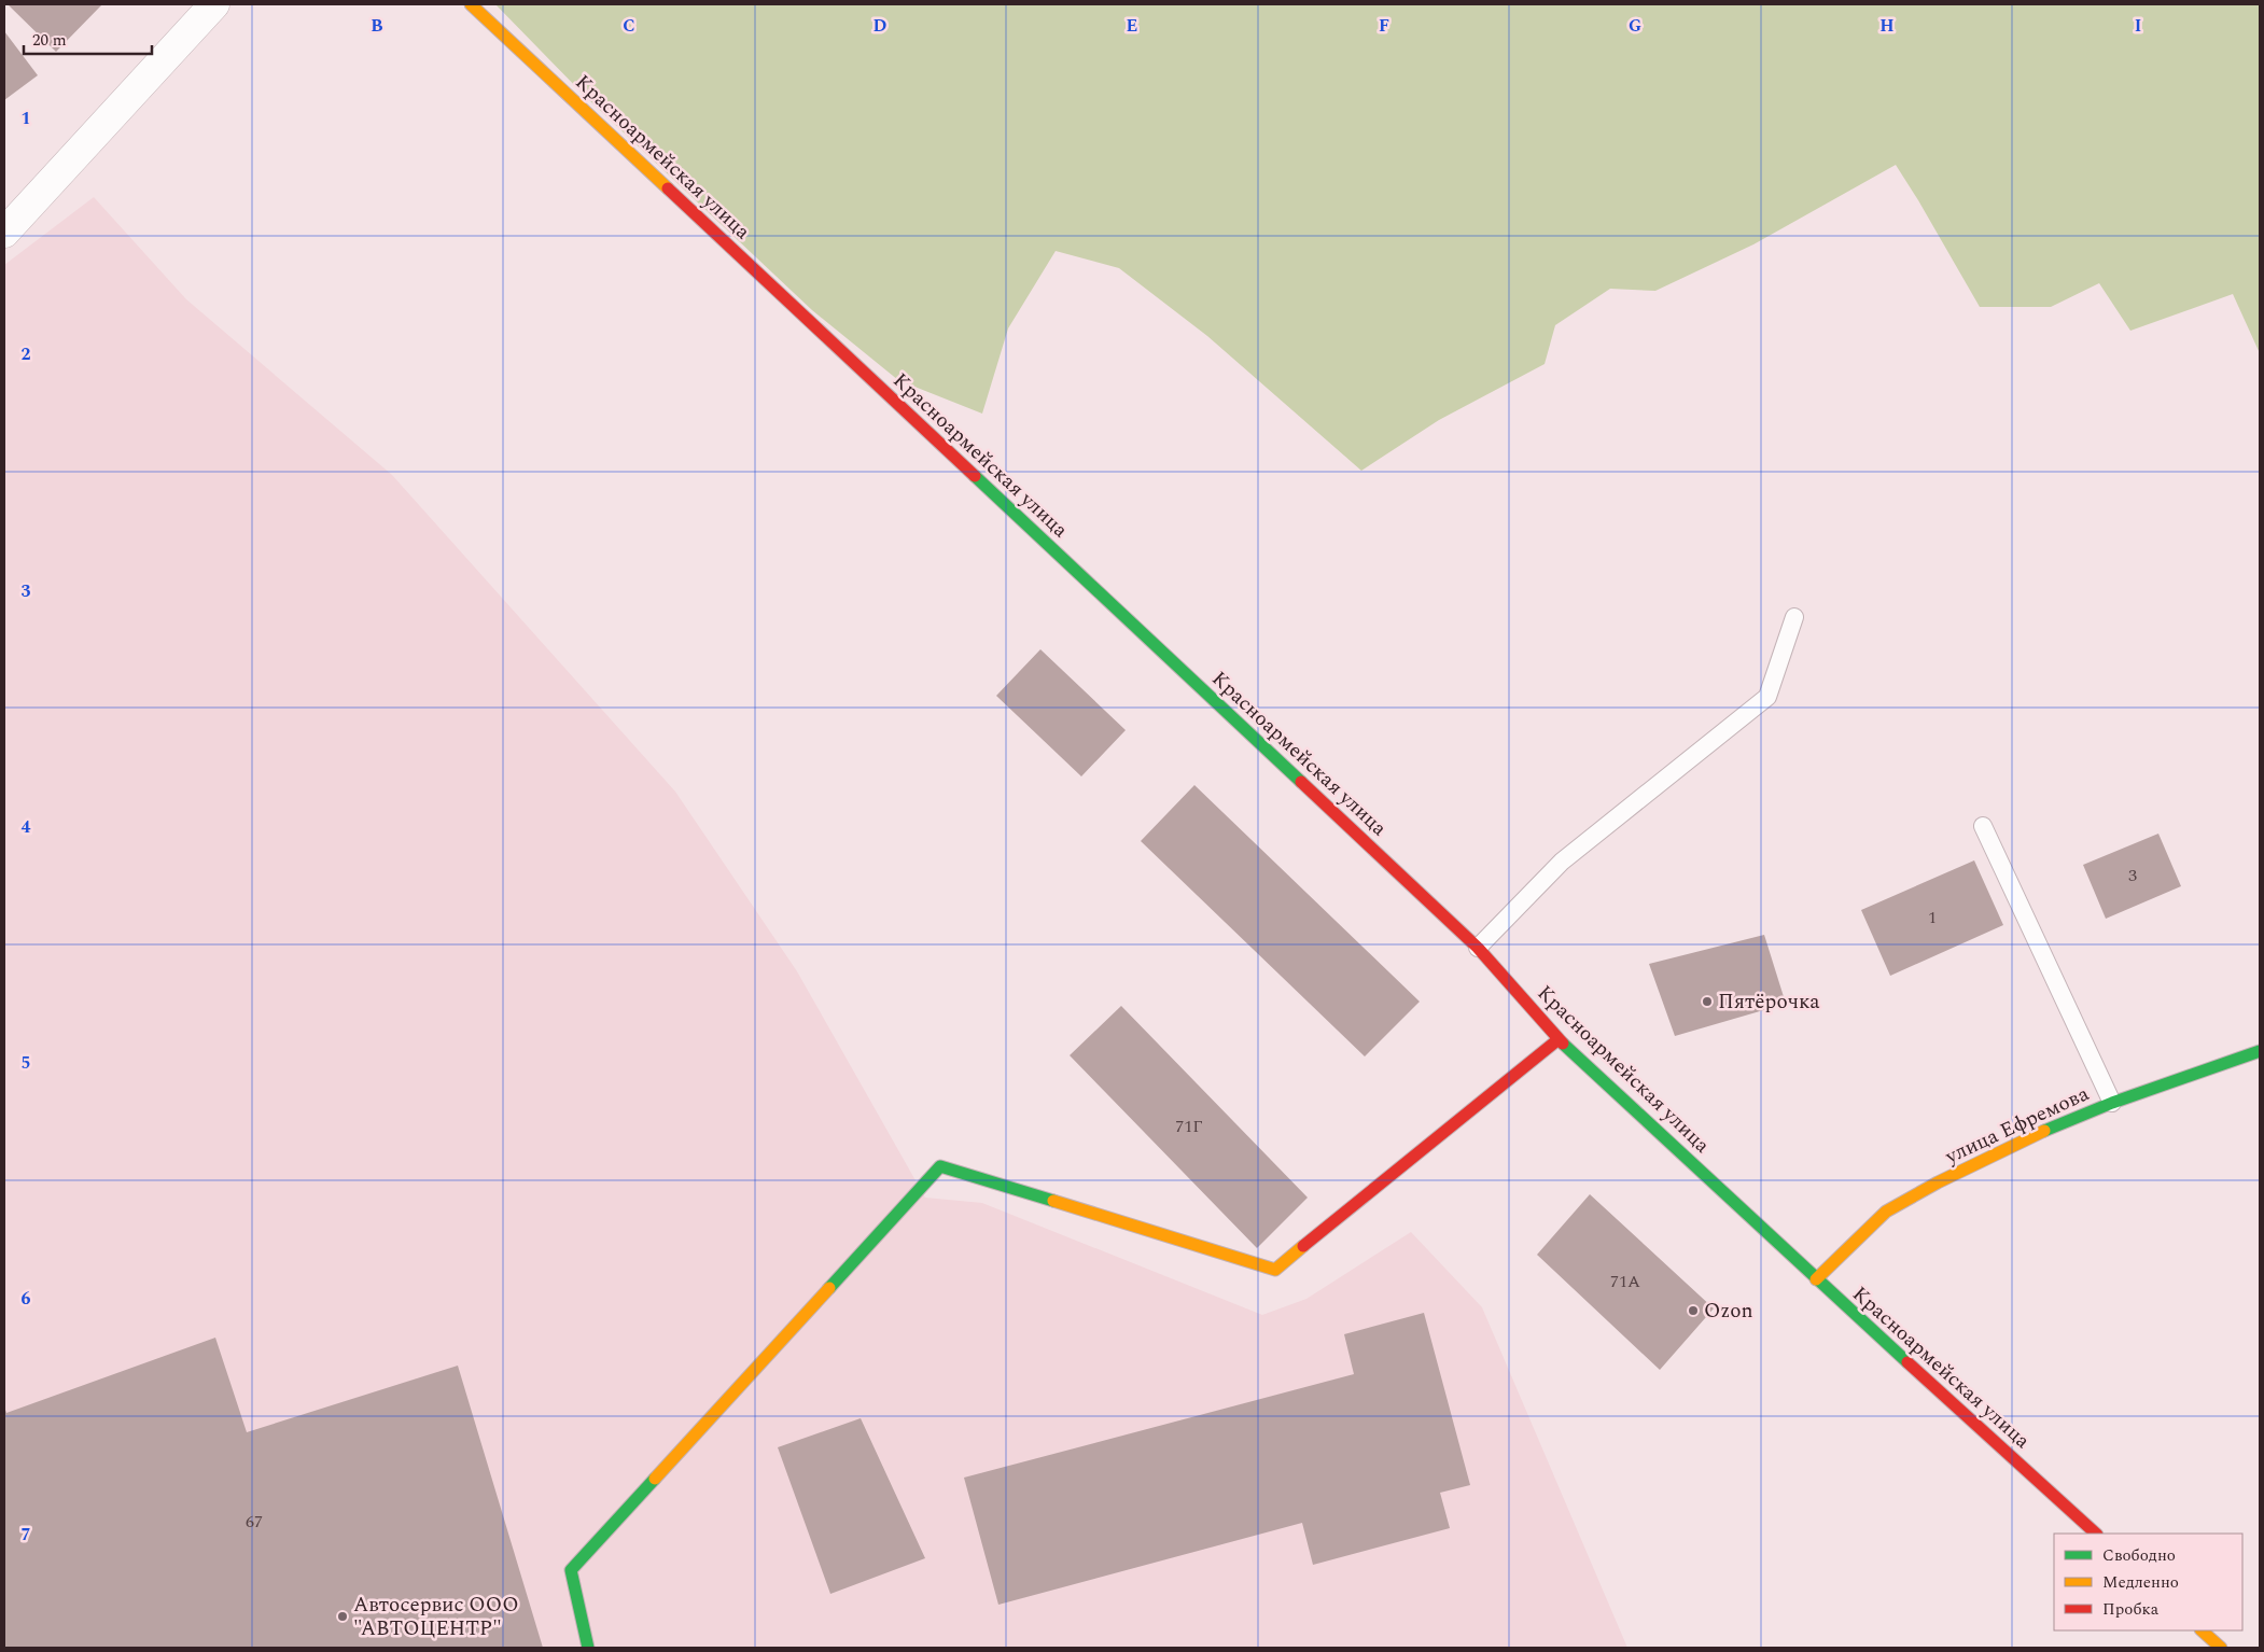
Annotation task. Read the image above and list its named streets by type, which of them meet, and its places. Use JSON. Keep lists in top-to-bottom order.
{
  "streets": {
    "street": ["Красноармейская улица", "улица Ефремова"]
  },
  "crossings": [
    ["Красноармейская улица", "улица Ефремова"]
  ],
  "places": ["Пятёрочка", "Ozon", "Автосервис ООО \"АВТОЦЕНТР\""],
  "house_numbers": [
    "3",
    "1",
    "71Г",
    "71А",
    "67"
  ],
  "legend": ["Свободно", "Медленно", "Пробка"],
  "scale_bar": "20 m",
  "grid": {
    "columns": [
      "B",
      "C",
      "D",
      "E",
      "F",
      "G",
      "H",
      "I"
    ],
    "rows": [
      "1",
      "2",
      "3",
      "4",
      "5",
      "6",
      "7"
    ]
  }
}
